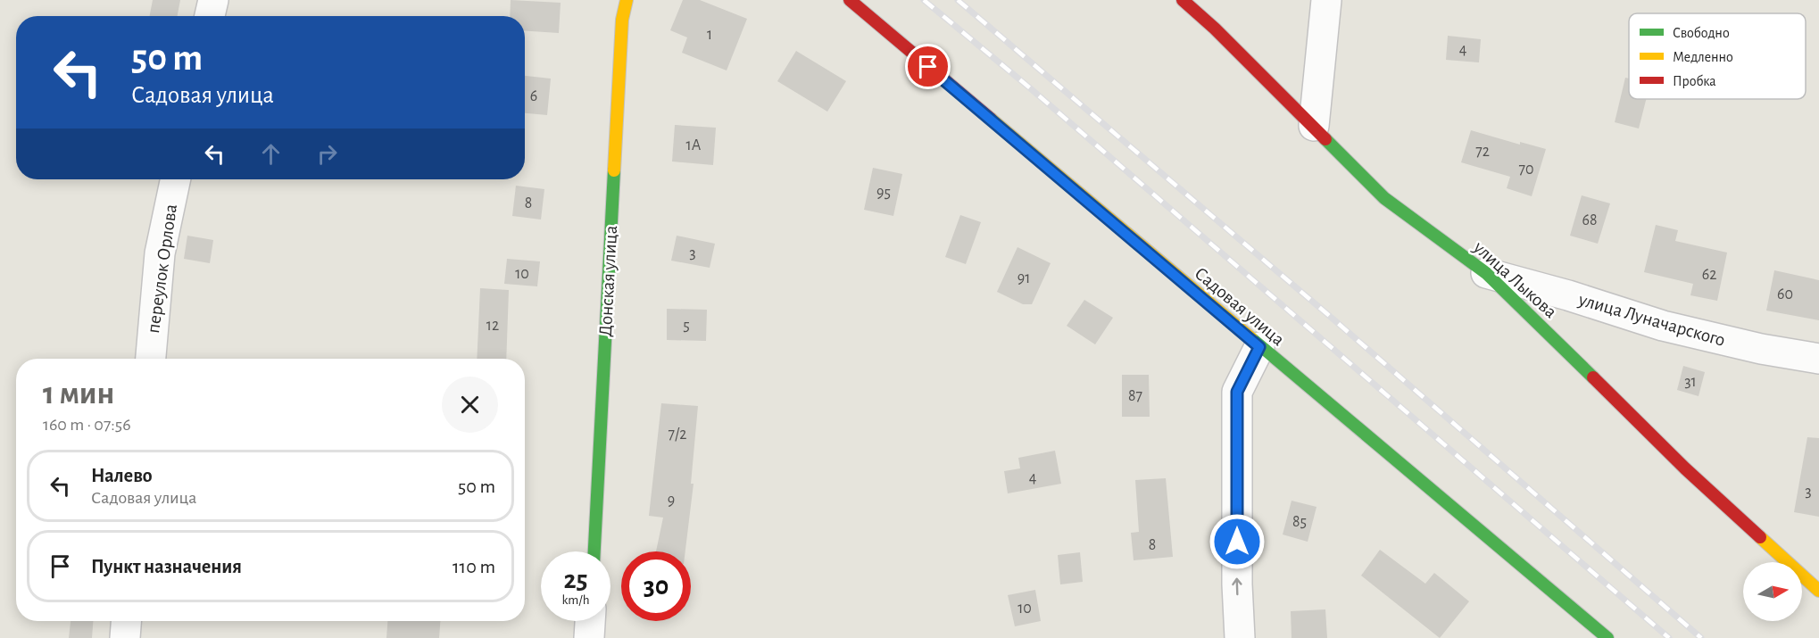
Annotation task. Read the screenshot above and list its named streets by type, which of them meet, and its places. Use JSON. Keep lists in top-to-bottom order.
{
  "streets": {
    "street": [
      "переулок Орлова",
      "улица Лыкова",
      "Донская улица",
      "Садовая улица",
      "улица Луначарского"
    ]
  },
  "crossings": [
    ["улица Лыкова", "улица Луначарского"]
  ],
  "house_numbers": [
    "1",
    "4",
    "6",
    "1А",
    "72",
    "70",
    "95",
    "8",
    "68",
    "3",
    "10",
    "62",
    "91",
    "60",
    "12",
    "5",
    "31",
    "87",
    "7/2",
    "4",
    "3",
    "9",
    "85",
    "8",
    "10"
  ],
  "legend": ["Свободно", "Медленно", "Пробка"],
  "north": "right",
  "page": {
    "turn": ["50 m", "Садовая улица"],
    "heading": ["1 мин", "160 m · 07:56"],
    "list": [
      {
        "name": "Налево",
        "note": "Садовая улица",
        "value": "50 m"
      },
      {
        "name": "Пункт назначения",
        "value": "110 m"
      }
    ],
    "speed": "25 km/h",
    "limit": "30"
  }
}
